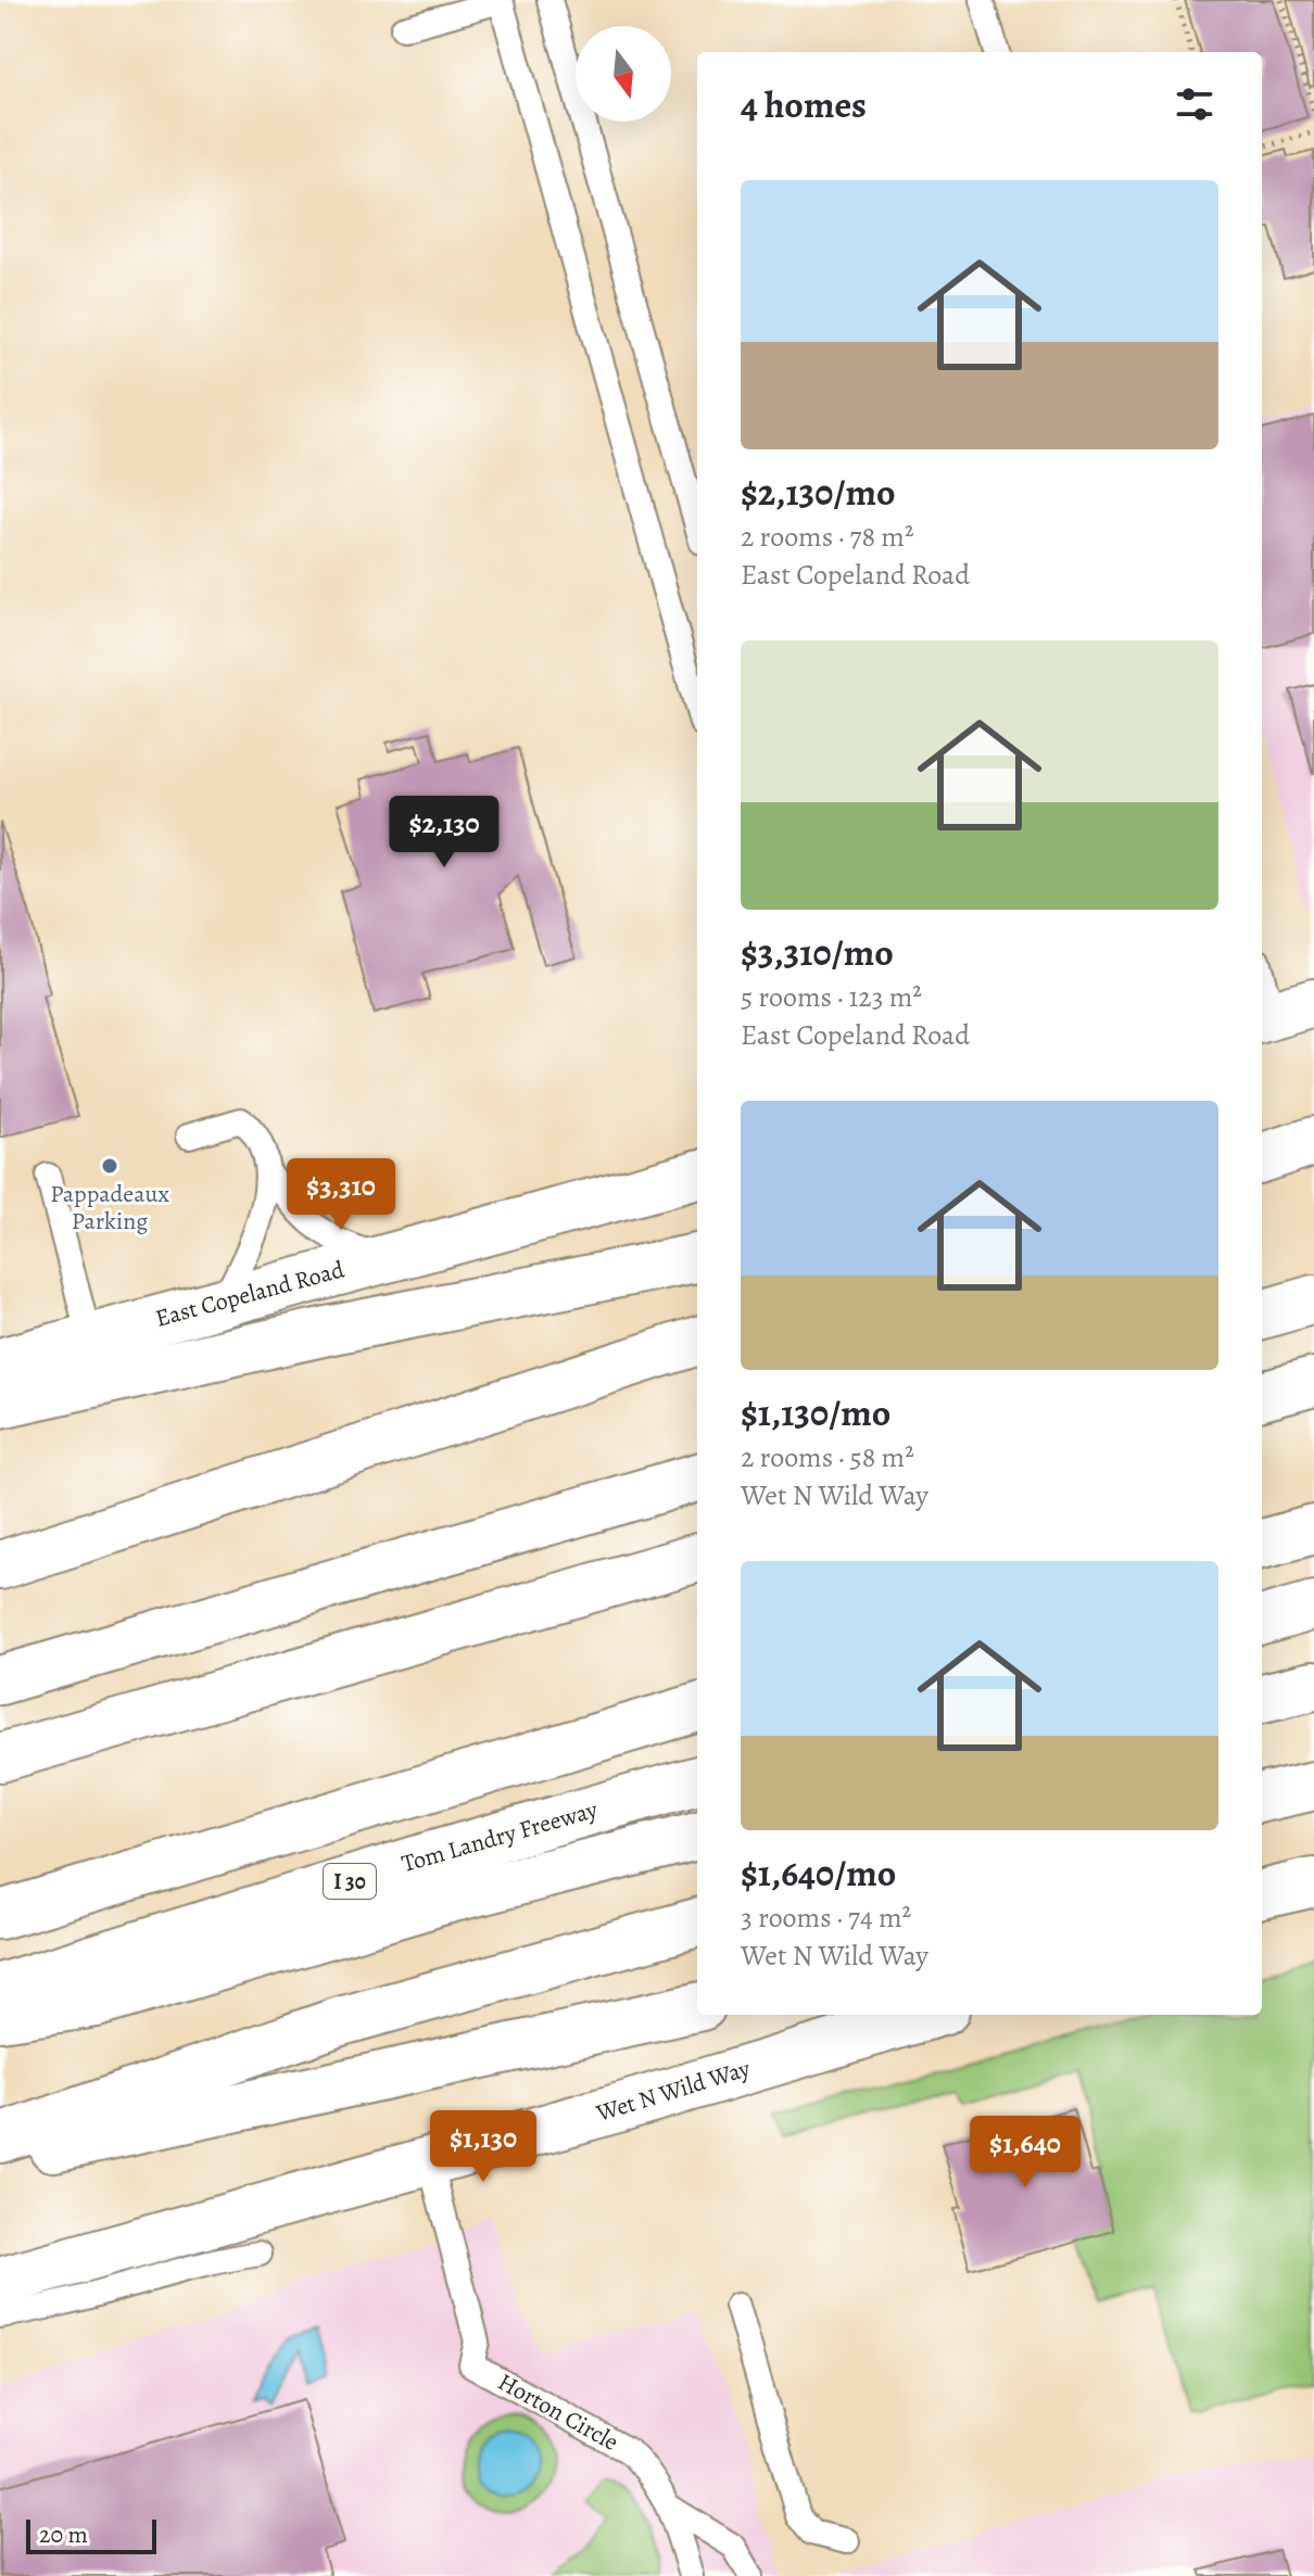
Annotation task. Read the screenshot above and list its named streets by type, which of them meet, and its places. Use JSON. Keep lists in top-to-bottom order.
{
  "streets": {
    "main road": [
      "East Copeland Road",
      "Tom Landry Freeway",
      "I 30",
      "Wet N Wild Way"
    ],
    "lane": ["Horton Circle"]
  },
  "crossings": [
    ["Wet N Wild Way", "Horton Circle"]
  ],
  "places": ["Pappadeaux Parking"],
  "scale_bar": "20 m",
  "north": "bottom",
  "page": {
    "heading": "4 homes",
    "list": [
      {
        "name": "$2,130/mo",
        "note": "2 rooms · 78 m² · East Copeland Road"
      },
      {
        "name": "$3,310/mo",
        "note": "5 rooms · 123 m² · East Copeland Road"
      },
      {
        "name": "$1,130/mo",
        "note": "2 rooms · 58 m² · Wet N Wild Way"
      },
      {
        "name": "$1,640/mo",
        "note": "3 rooms · 74 m² · Wet N Wild Way"
      }
    ],
    "price": [
      "$2,130",
      "$3,310",
      "$1,130",
      "$1,640"
    ],
    "scale": "20 m"
  }
}
